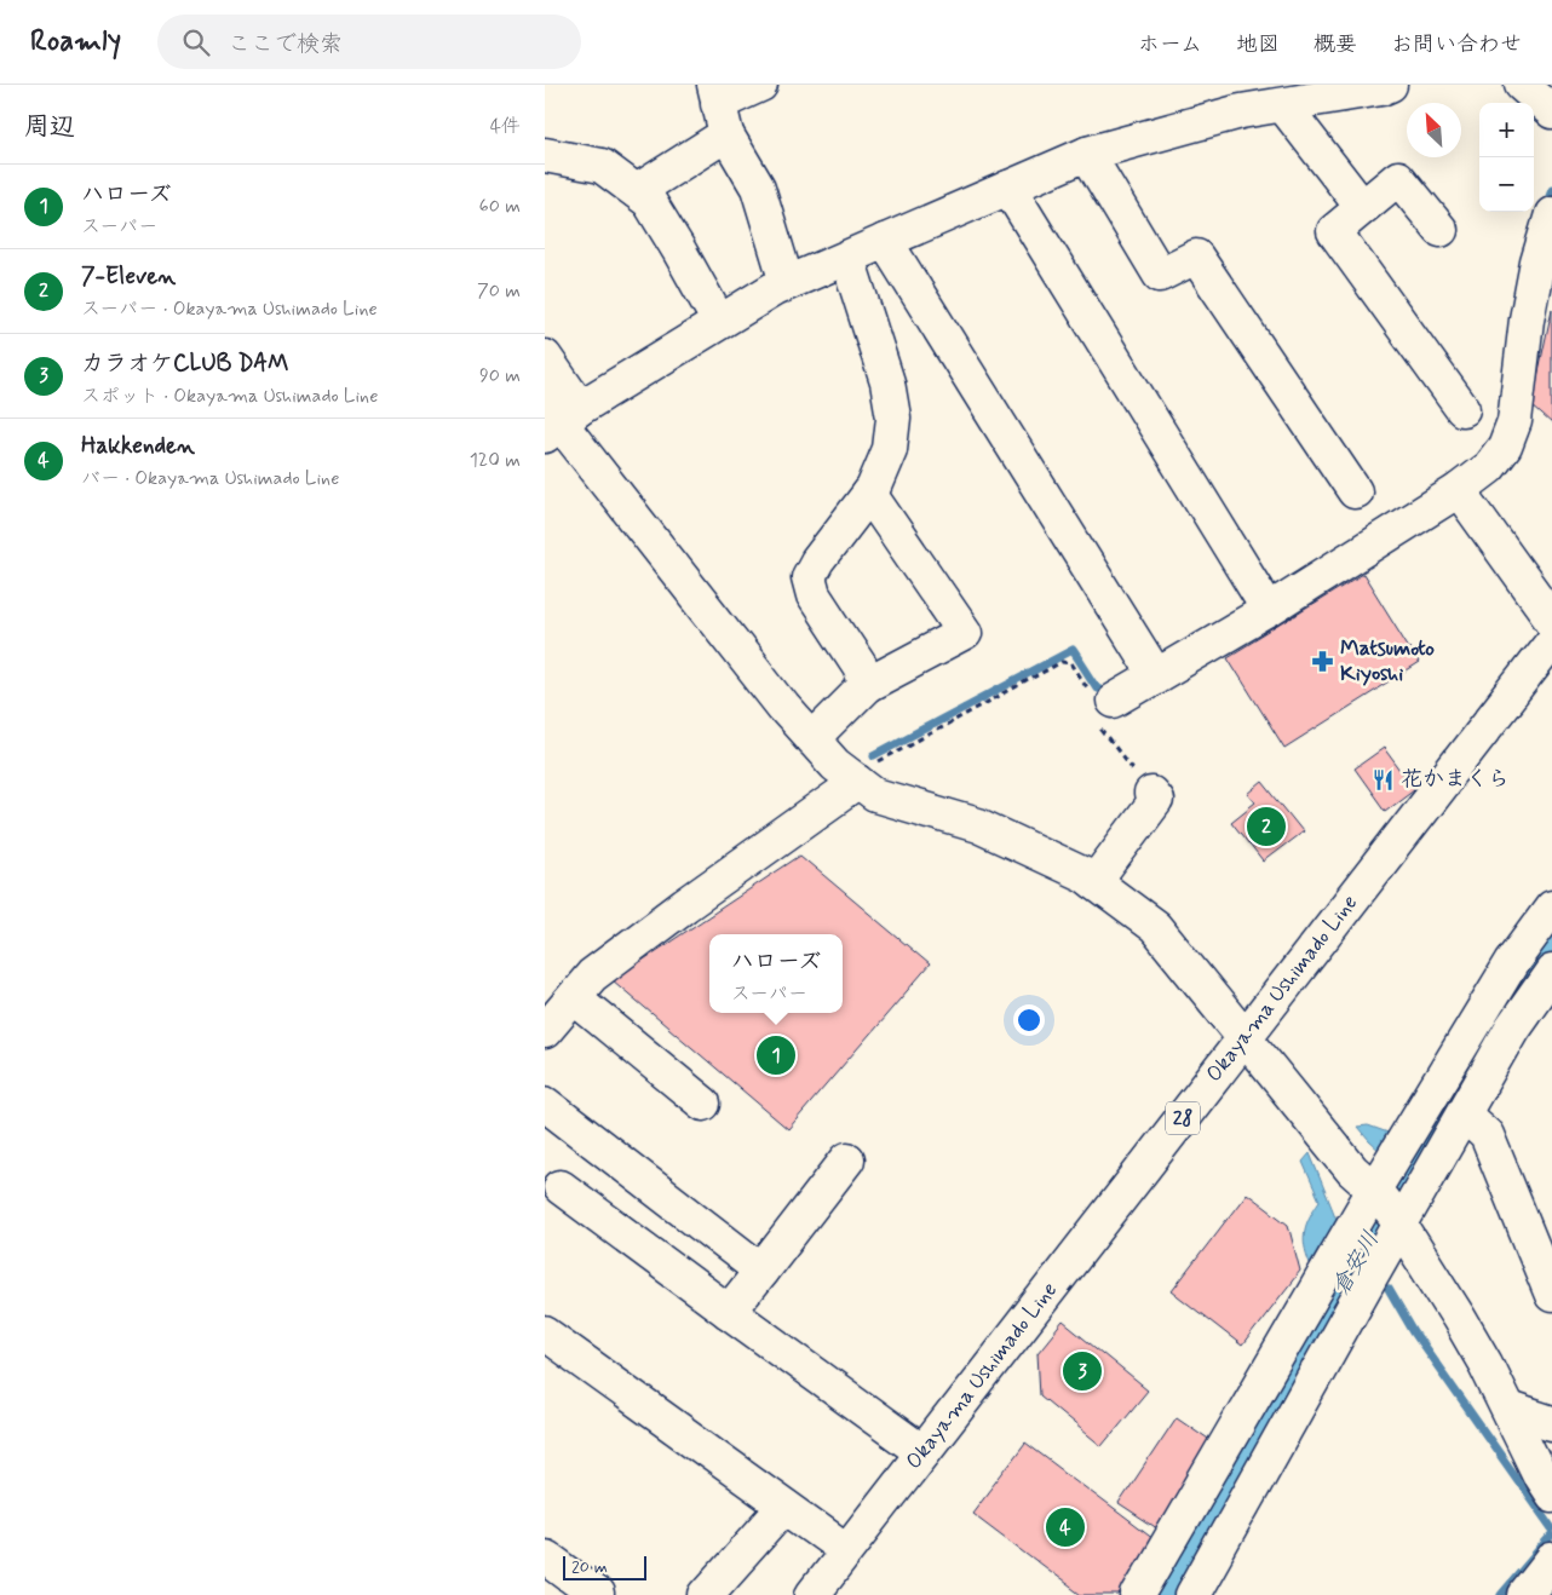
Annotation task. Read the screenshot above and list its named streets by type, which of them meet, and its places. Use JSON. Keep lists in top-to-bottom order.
{
  "streets": {
    "street": ["Okayama Ushimado Line", "28"]
  },
  "water": ["倉安川"],
  "places": {
    "pharmacy": ["Matsumoto Kiyoshi"],
    "restaurant": ["花かまくら"]
  },
  "scale_bar": "20 m",
  "north": "top left",
  "page": {
    "header": "Roamly",
    "search": "ここで検索",
    "nav": [
      "ホーム",
      "地図",
      "概要",
      "お問い合わせ"
    ],
    "heading": ["周辺", "4件"],
    "map_buttons": ["+", "−"],
    "list": [
      {
        "mark": "1",
        "name": "ハローズ",
        "note": "スーパー",
        "value": "60 m"
      },
      {
        "mark": "2",
        "name": "7-Eleven",
        "note": "スーパー · Okayama Ushimado Line",
        "value": "70 m"
      },
      {
        "mark": "3",
        "name": "カラオケCLUB DAM",
        "note": "スポット · Okayama Ushimado Line",
        "value": "90 m"
      },
      {
        "mark": "4",
        "name": "Hakkenden",
        "note": "バー · Okayama Ushimado Line",
        "value": "120 m"
      }
    ],
    "pins": [
      "2",
      "1",
      "3",
      "4"
    ],
    "popup": ["ハローズ", "スーパー"],
    "scale": "20 m"
  }
}
